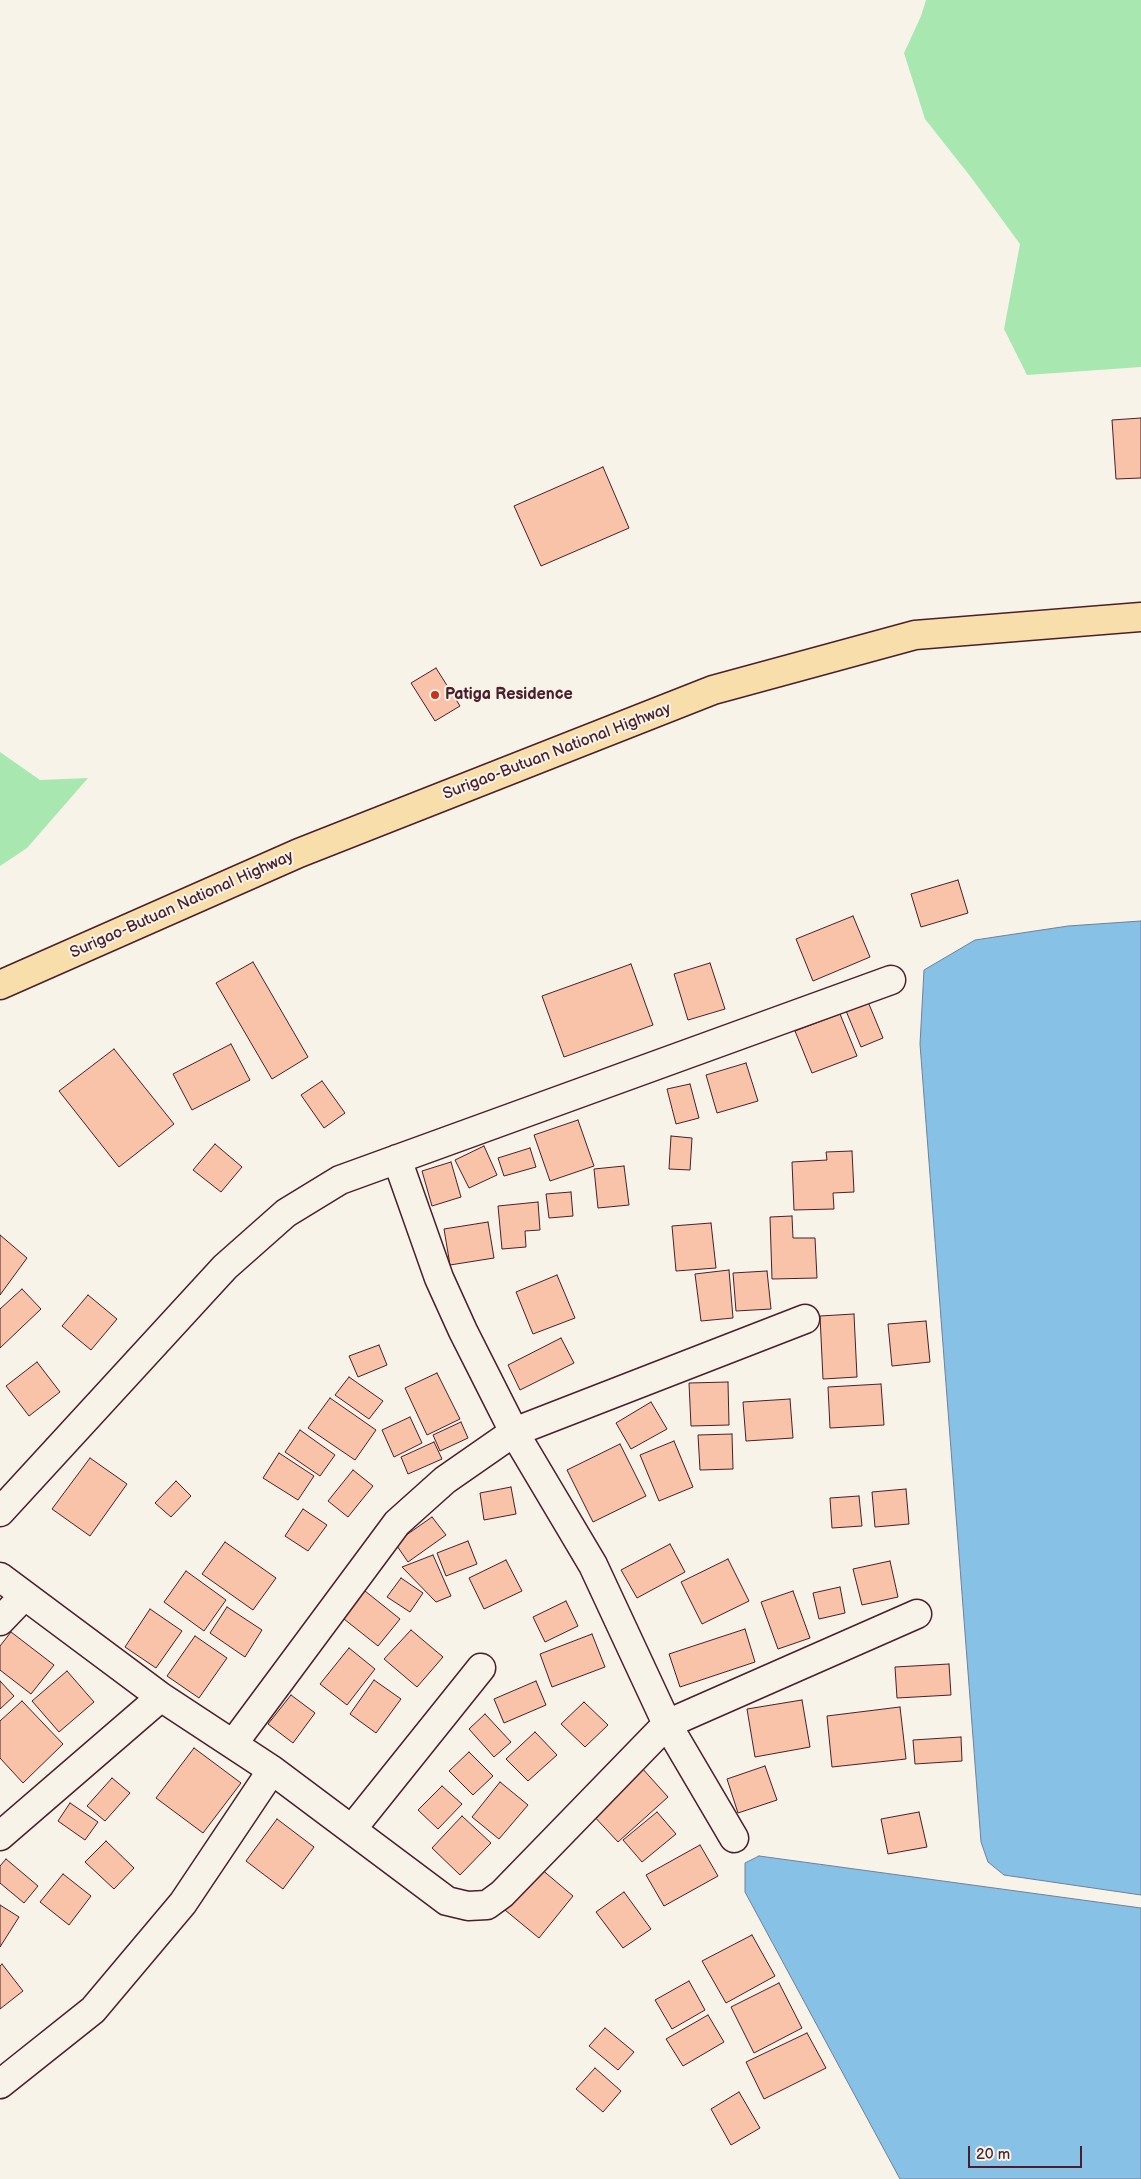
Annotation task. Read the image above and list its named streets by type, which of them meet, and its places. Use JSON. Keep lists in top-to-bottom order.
{
  "streets": {
    "highway": ["Surigao-Butuan National Highway"]
  },
  "places": ["Patiga Residence"],
  "scale_bar": "20 m"
}
